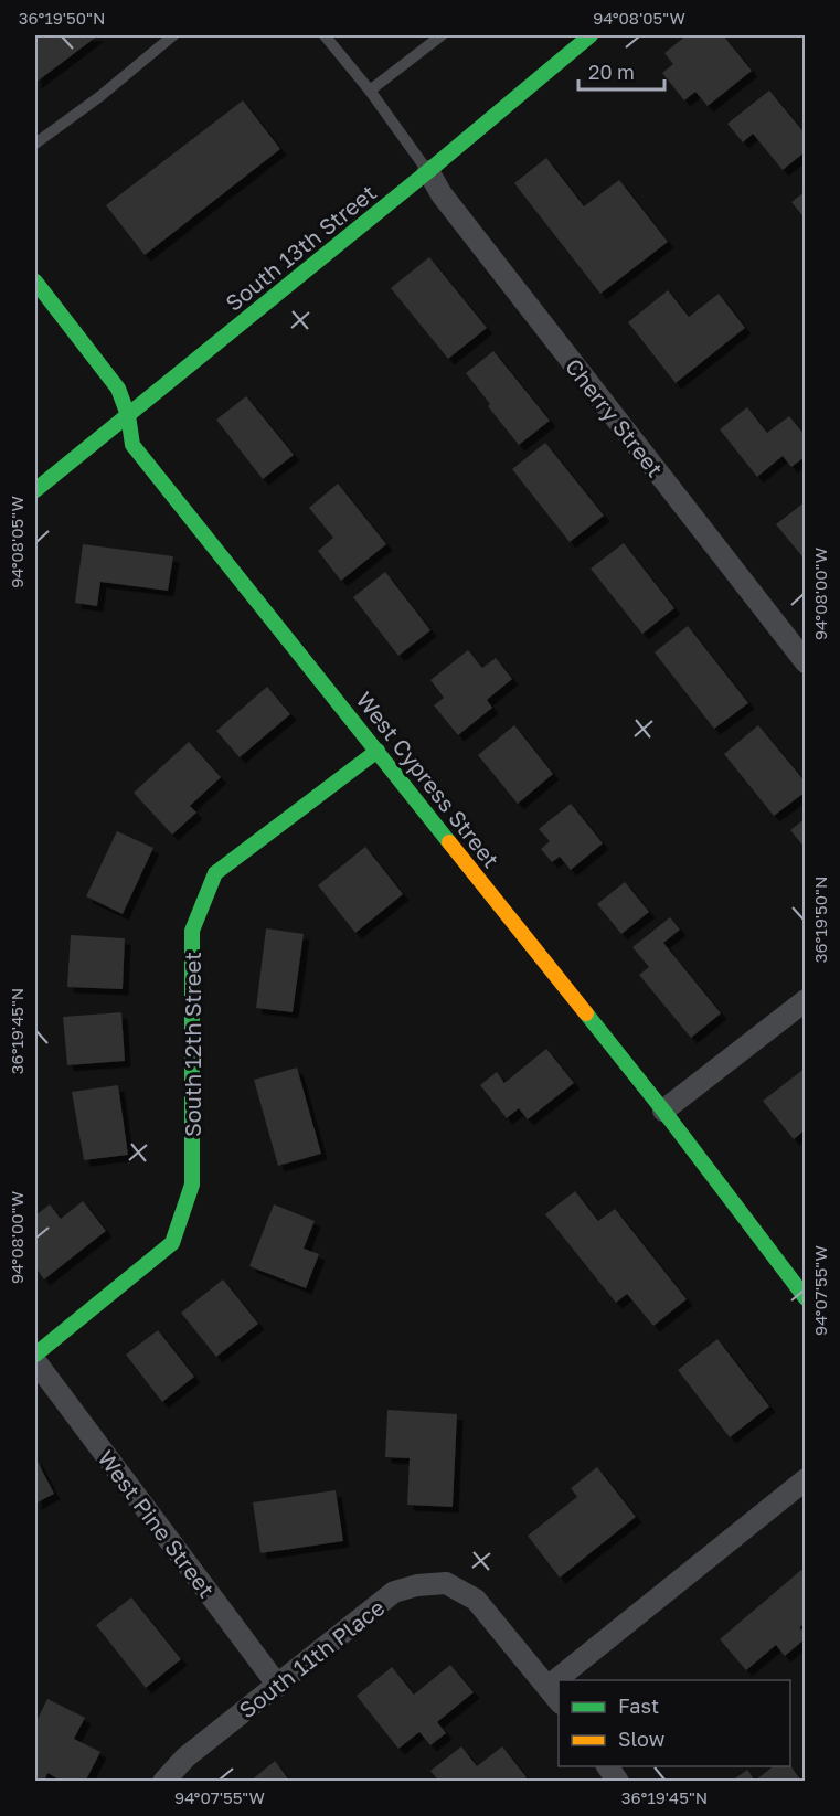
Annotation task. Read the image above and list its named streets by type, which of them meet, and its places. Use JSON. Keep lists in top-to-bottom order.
{
  "streets": {
    "street": [
      "South 13th Street",
      "Cherry Street",
      "West Cypress Street",
      "South 12th Street",
      "West Pine Street",
      "South 11th Place"
    ]
  },
  "crossings": [
    ["South 13th Street", "Cherry Street"],
    ["South 13th Street", "West Cypress Street"],
    ["West Cypress Street", "South 12th Street"],
    ["West Pine Street", "South 11th Place"]
  ],
  "legend": ["Fast", "Slow"],
  "scale_bar": "20 m",
  "coordinates": [
    "36°19'50\"N",
    "94°08'05\"W",
    "94°08'00\"W",
    "36°19'45\"N",
    "94°07'55\"W"
  ]
}
